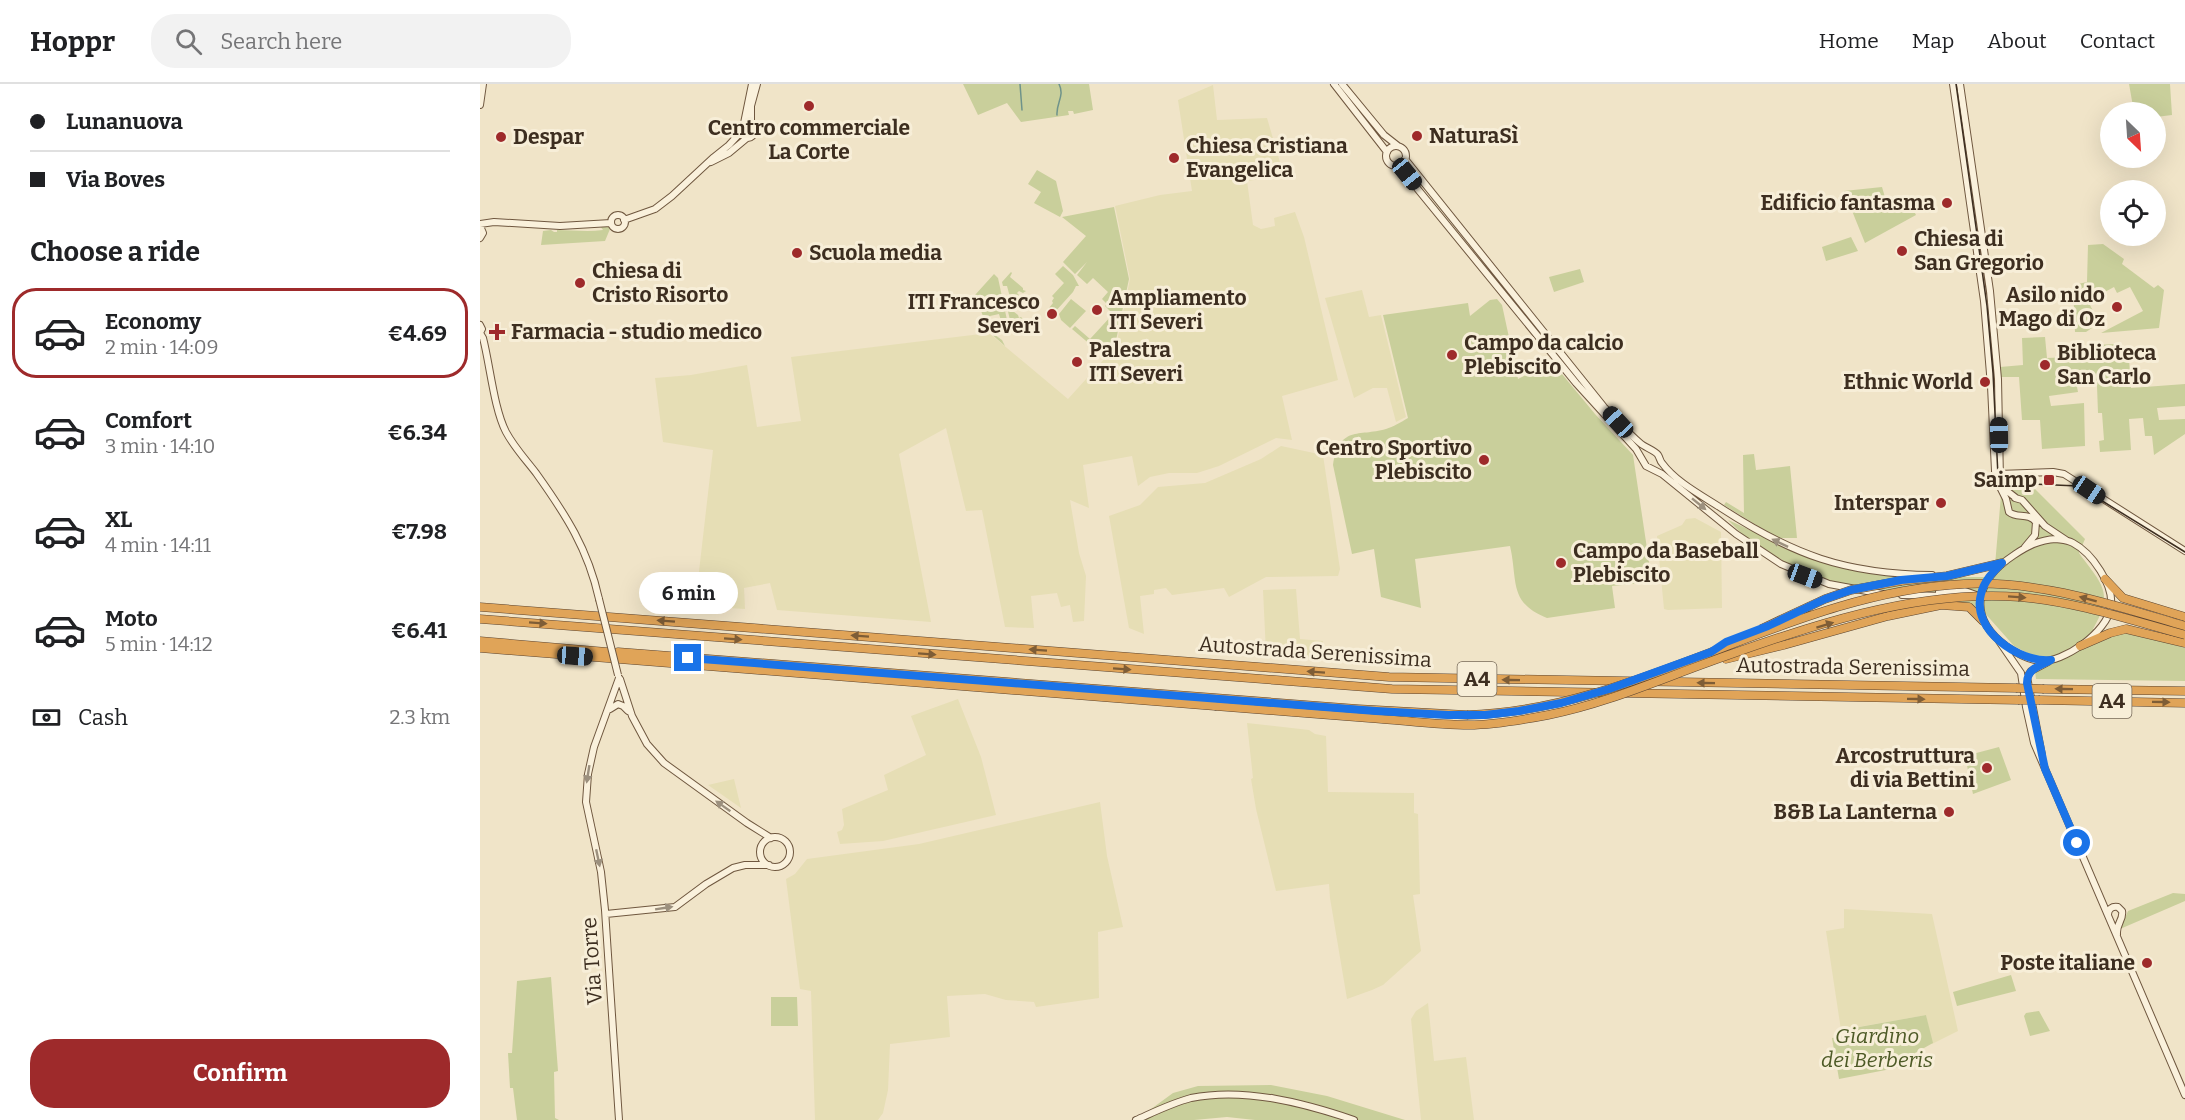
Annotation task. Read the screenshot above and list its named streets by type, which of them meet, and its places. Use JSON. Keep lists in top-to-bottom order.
{
  "streets": {
    "highway": ["Autostrada Serenissima", "A4"],
    "street": ["Via Torre"]
  },
  "one_way": ["Via Torre"],
  "parks": ["Giardino dei Berberis"],
  "places": {
    "other": [
      "Centro commerciale La Corte",
      "NaturaSì",
      "Despar",
      "Chiesa Cristiana Evangelica",
      "Edificio fantasma",
      "Chiesa di San Gregorio",
      "Scuola media",
      "Chiesa di Cristo Risorto",
      "Asilo nido Mago di Oz",
      "Ampliamento ITI Severi",
      "ITI Francesco Severi",
      "Campo da calcio Plebiscito",
      "Palestra ITI Severi",
      "Biblioteca San Carlo",
      "Ethnic World",
      "Centro Sportivo Plebiscito",
      "Interspar",
      "Campo da Baseball Plebiscito",
      "Arcostruttura di via Bettini",
      "B&B La Lanterna",
      "Poste italiane"
    ],
    "health": ["Farmacia - studio medico"],
    "transit": ["Saimp"]
  },
  "north": "bottom right",
  "page": {
    "header": "Hoppr",
    "search": "Search here",
    "nav": [
      "Home",
      "Map",
      "About",
      "Contact"
    ],
    "banner": ["Lunanuova", "Via Boves"],
    "heading": "Choose a ride",
    "list": [
      {
        "name": "Economy",
        "note": "2 min · 14:09",
        "value": "€4.69"
      },
      {
        "name": "Comfort",
        "note": "3 min · 14:10",
        "value": "€6.34"
      },
      {
        "name": "XL",
        "note": "4 min · 14:11",
        "value": "€7.98"
      },
      {
        "name": "Moto",
        "note": "5 min · 14:12",
        "value": "€6.41"
      }
    ],
    "bubble": "6 min",
    "pay": ["Cash", "2.3 km"],
    "buttons": "Confirm"
  }
}
